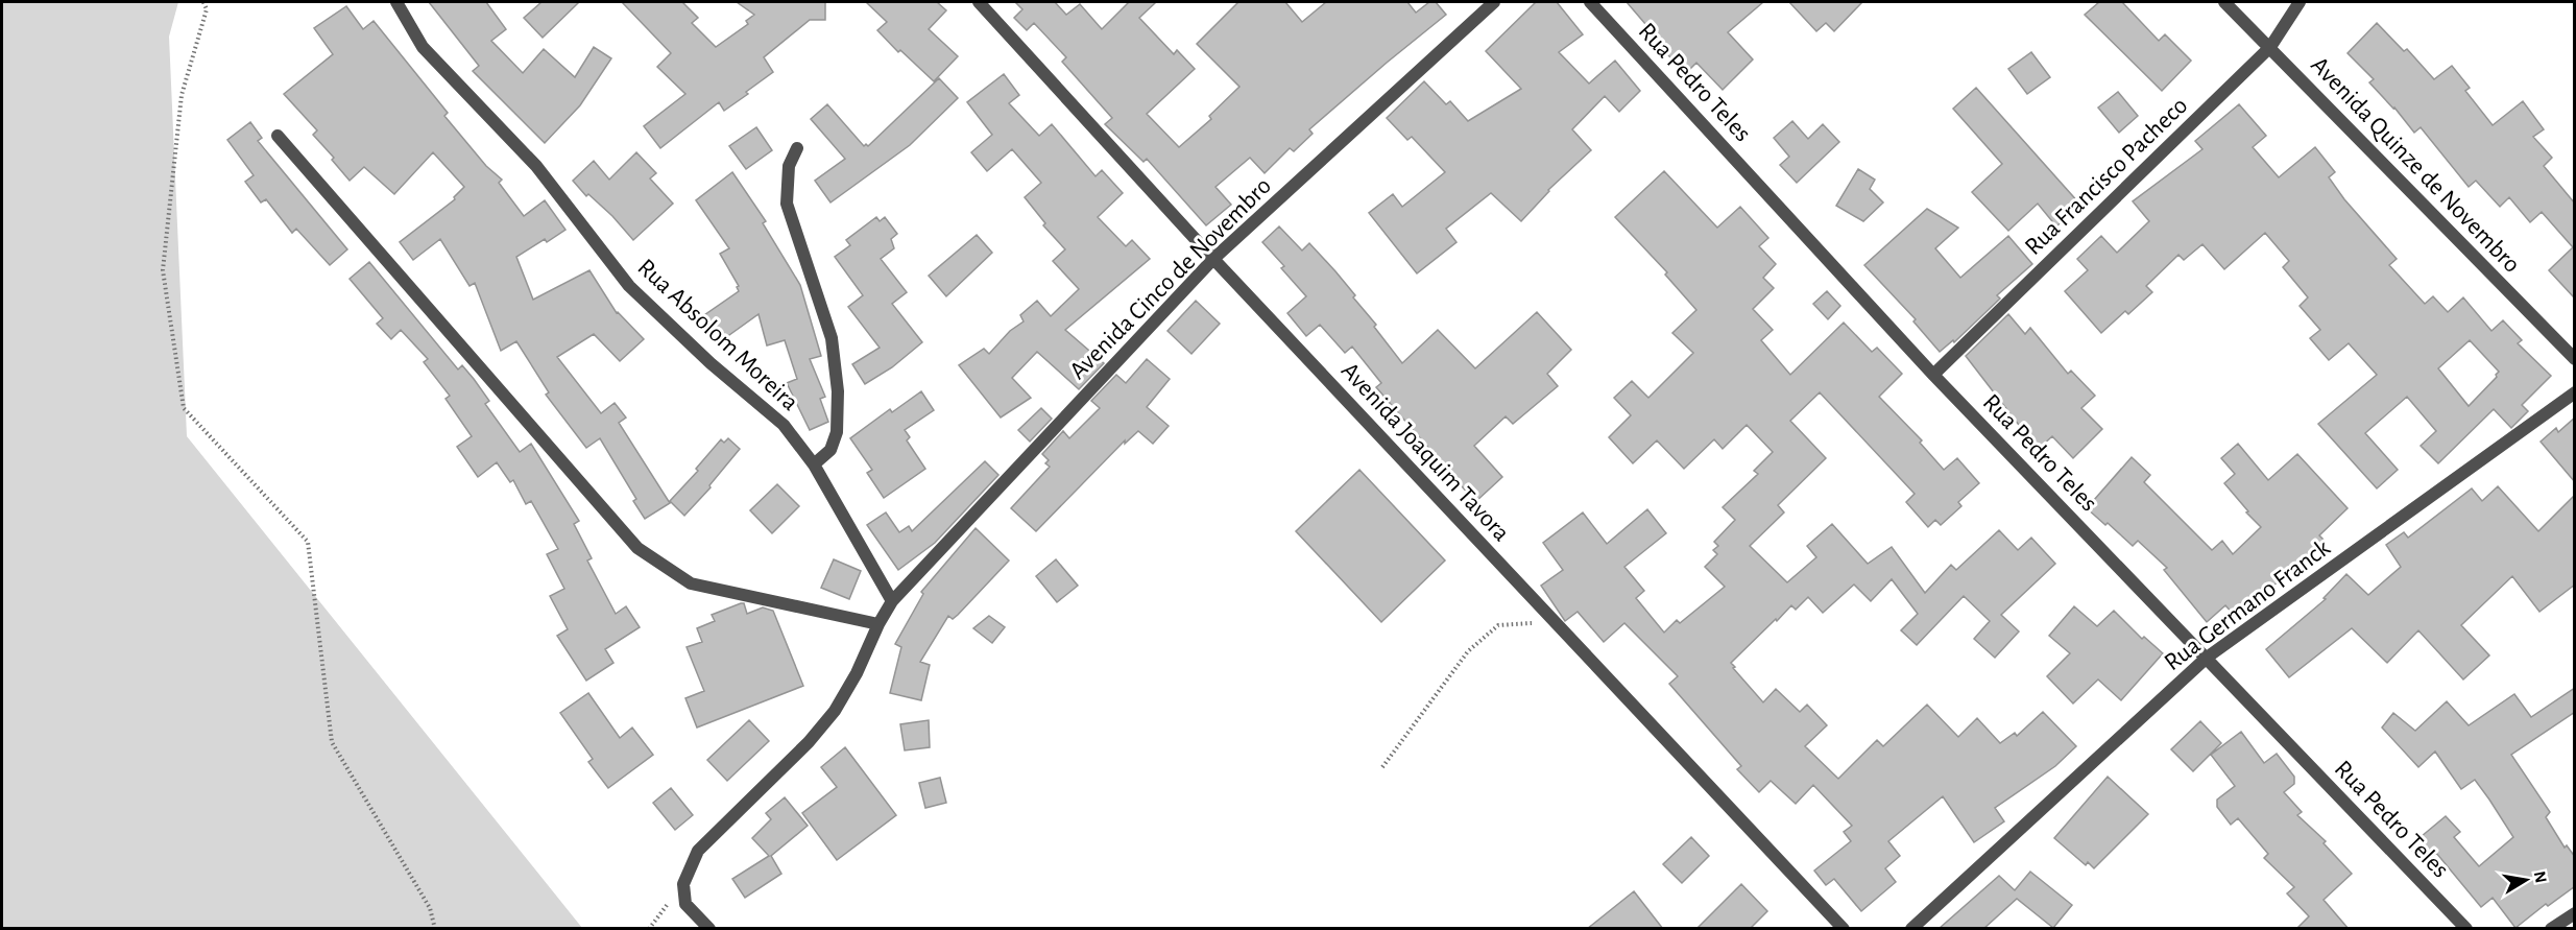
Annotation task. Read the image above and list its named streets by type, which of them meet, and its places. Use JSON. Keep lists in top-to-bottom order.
{
  "streets": {
    "street": [
      "Rua Pedro Teles",
      "Avenida Quinze de Novembro",
      "Rua Francisco Pacheco",
      "Avenida Cinco de Novembro",
      "Rua Absolom Moreira",
      "Avenida Joaquim Tavora",
      "Rua Germano Franck"
    ]
  },
  "crossings": [
    ["Rua Pedro Teles", "Rua Francisco Pacheco"],
    ["Rua Pedro Teles", "Rua Germano Franck"],
    ["Avenida Quinze de Novembro", "Rua Francisco Pacheco"],
    ["Avenida Cinco de Novembro", "Rua Absolom Moreira"],
    ["Avenida Cinco de Novembro", "Avenida Joaquim Tavora"]
  ],
  "north": "right"
}
